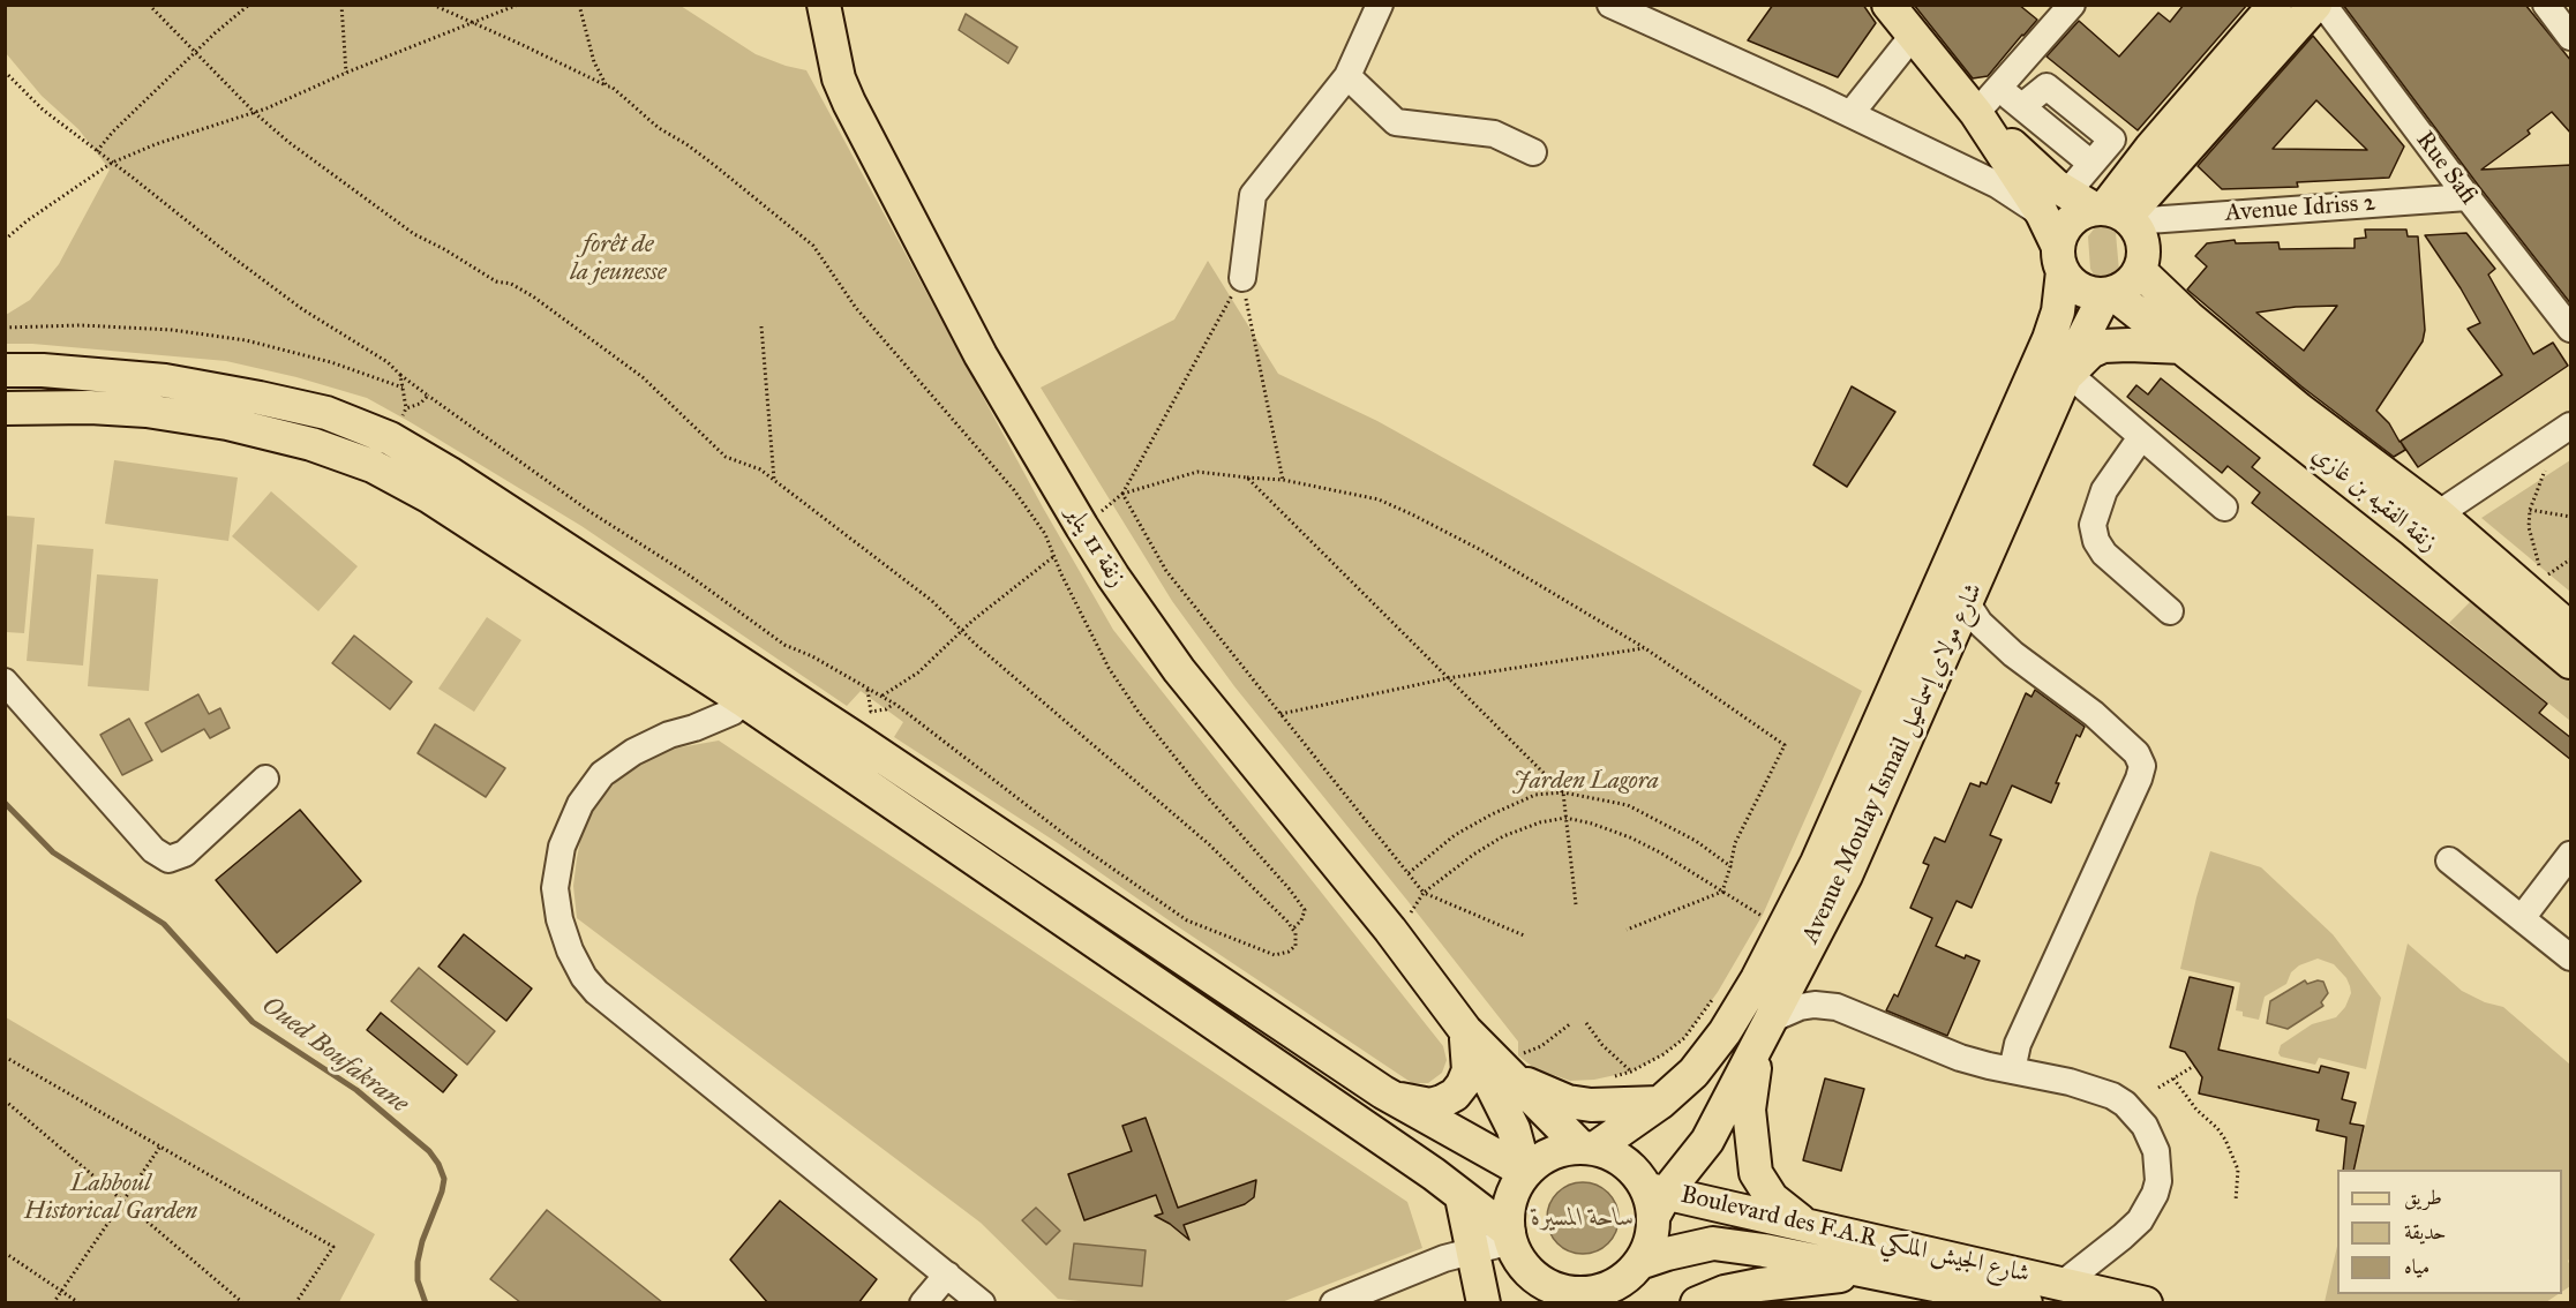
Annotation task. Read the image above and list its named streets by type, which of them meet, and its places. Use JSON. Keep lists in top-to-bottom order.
{
  "streets": {
    "main road": [
      "زنقة الفقيه بن غازي",
      "زنقة 11 يناير",
      "Avenue Moulay Ismail شارع مولاي إسماعيل",
      "Boulevard des F.A.R شارع الجيش الملكي"
    ],
    "street": ["Rue Safi", "Avenue Idriss 2"]
  },
  "crossings": [
    ["Rue Safi", "Avenue Idriss 2"],
    ["Avenue Idriss 2", "زنقة الفقيه بن غازي"],
    ["Avenue Idriss 2", "Avenue Moulay Ismail شارع مولاي إسماعيل"],
    ["زنقة الفقيه بن غازي", "Avenue Moulay Ismail شارع مولاي إسماعيل"],
    ["Avenue Moulay Ismail شارع مولاي إسماعيل", "Boulevard des F.A.R شارع الجيش الملكي"]
  ],
  "water": ["Oued Boufakrane", "ساحة المسيرة"],
  "parks": ["forêt de la jeunesse", "Jarden Lagora", "Lahboul Historical Garden"],
  "legend": ["طريق", "حديقة", "مياه"]
}
